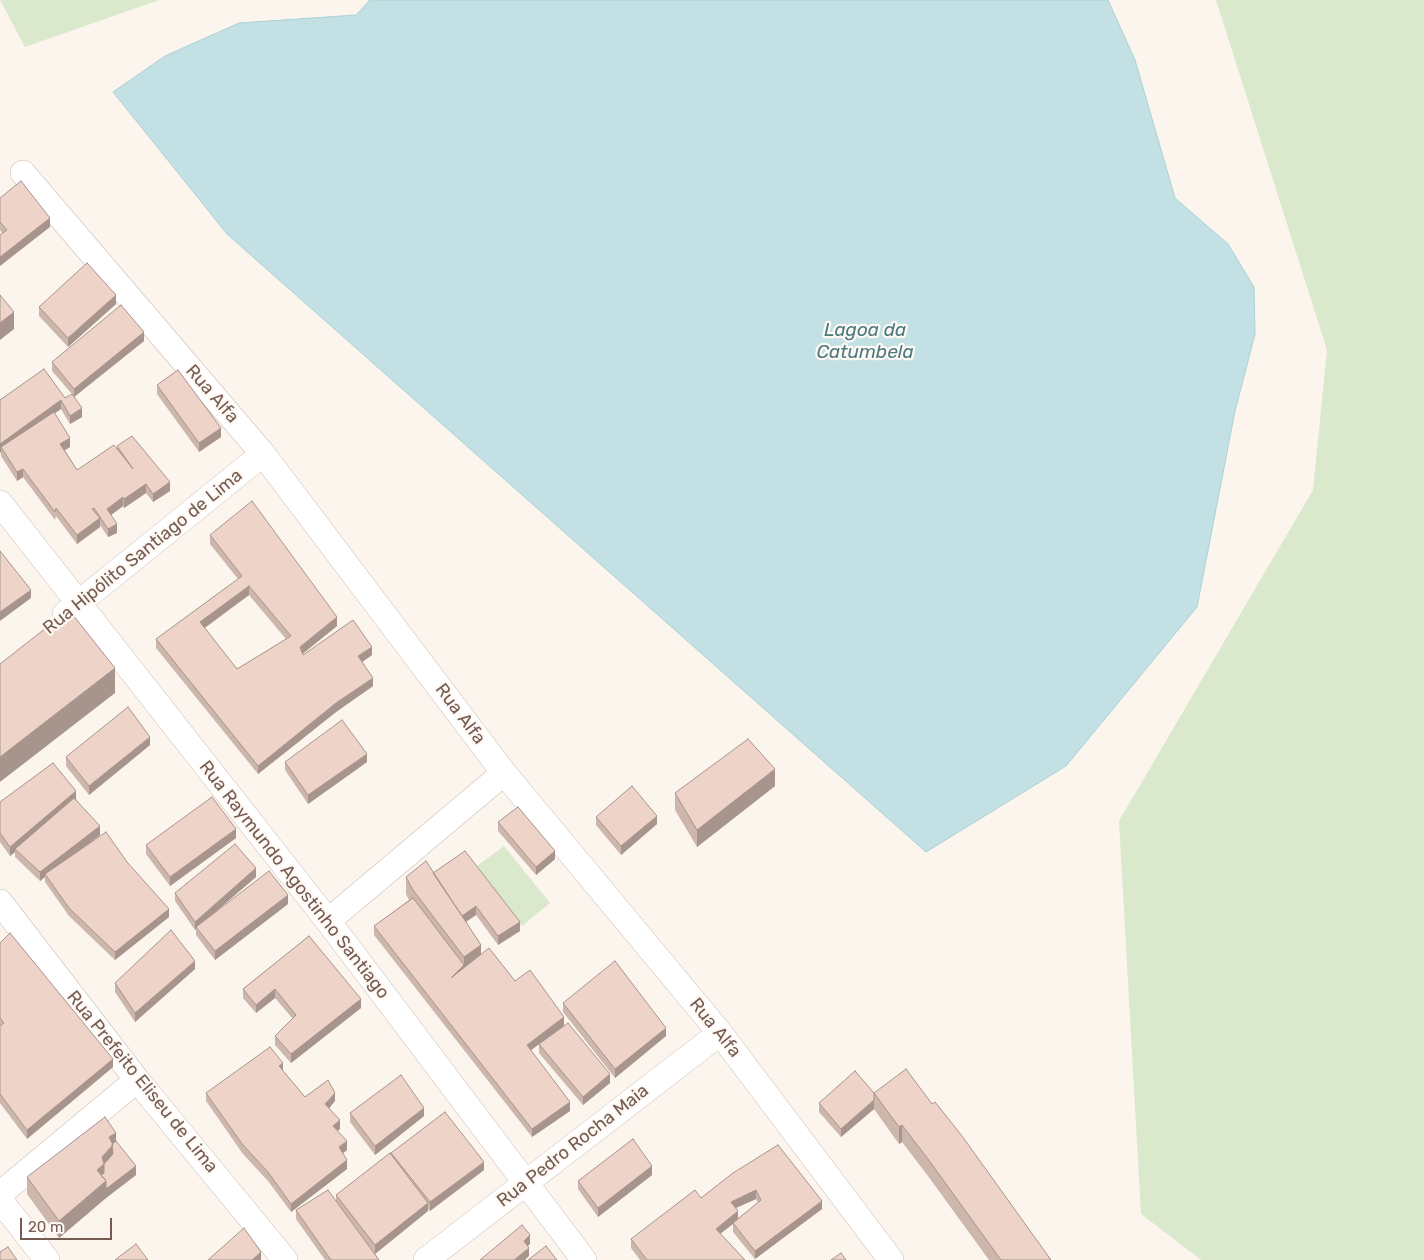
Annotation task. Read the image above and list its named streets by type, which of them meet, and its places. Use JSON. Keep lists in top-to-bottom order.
{
  "streets": {
    "street": [
      "Rua Alfa",
      "Rua Hipólito Santiago de Lima",
      "Rua Raymundo Agostinho Santiago",
      "Rua Prefeito Eliseu de Lima",
      "Rua Pedro Rocha Maia"
    ]
  },
  "crossings": [
    ["Rua Alfa", "Rua Hipólito Santiago de Lima"],
    ["Rua Alfa", "Rua Pedro Rocha Maia"],
    ["Rua Hipólito Santiago de Lima", "Rua Raymundo Agostinho Santiago"],
    ["Rua Raymundo Agostinho Santiago", "Rua Pedro Rocha Maia"]
  ],
  "water": ["Lagoa da Catumbela"],
  "scale_bar": "20 m"
}
